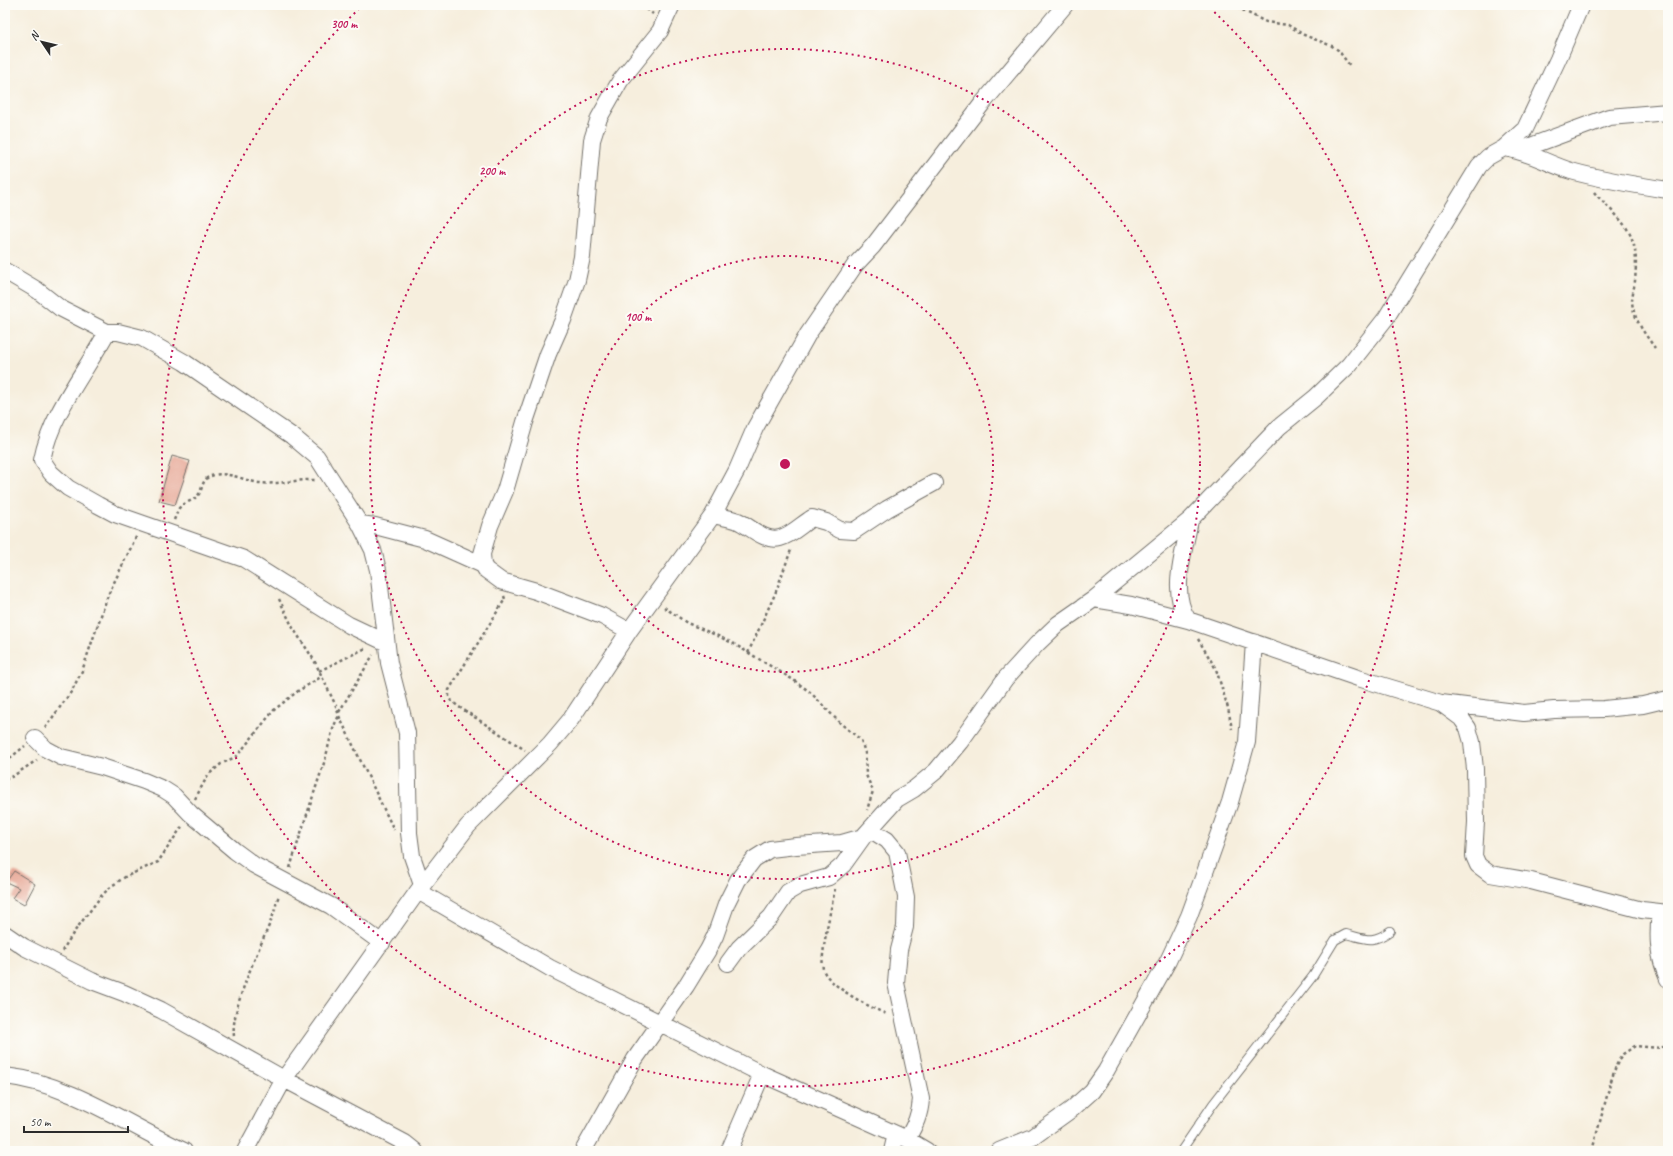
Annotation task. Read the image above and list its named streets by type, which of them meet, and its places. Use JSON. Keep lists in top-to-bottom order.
{
  "scale_bar": "50 m",
  "north": "top left",
  "rings": ["300 m", "200 m", "100 m"]
}
